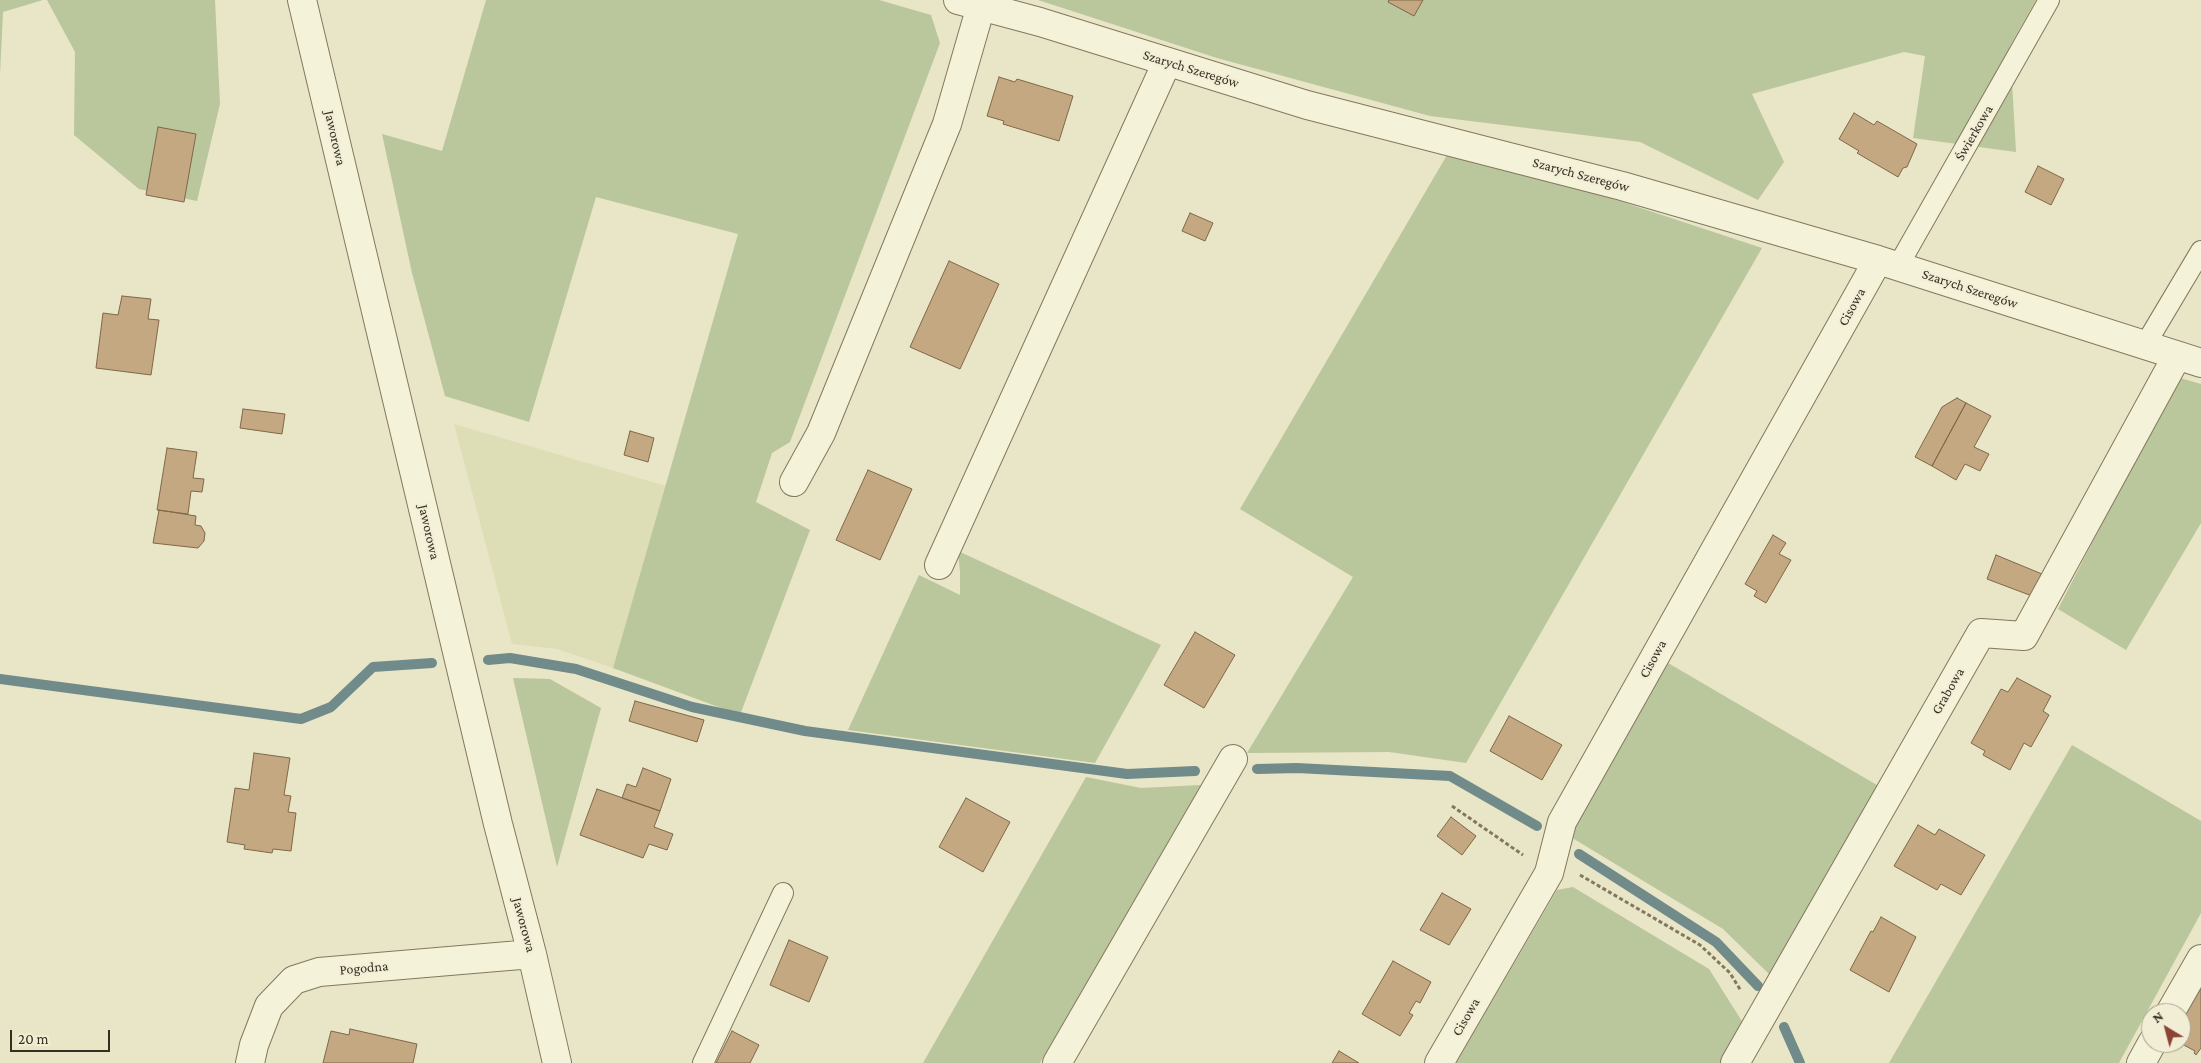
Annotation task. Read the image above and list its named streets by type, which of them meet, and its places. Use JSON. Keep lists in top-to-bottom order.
{
  "streets": {
    "street": [
      "Szarych Szeregów",
      "Jaworowa",
      "Cisowa",
      "Grabowa",
      "Pogodna"
    ],
    "lane": ["Świerkowa"]
  },
  "crossings": [
    ["Szarych Szeregów", "Świerkowa"],
    ["Szarych Szeregów", "Cisowa"],
    ["Szarych Szeregów", "Grabowa"],
    ["Świerkowa", "Cisowa"],
    ["Jaworowa", "Pogodna"]
  ],
  "scale_bar": "20 m",
  "north": "top left"
}
